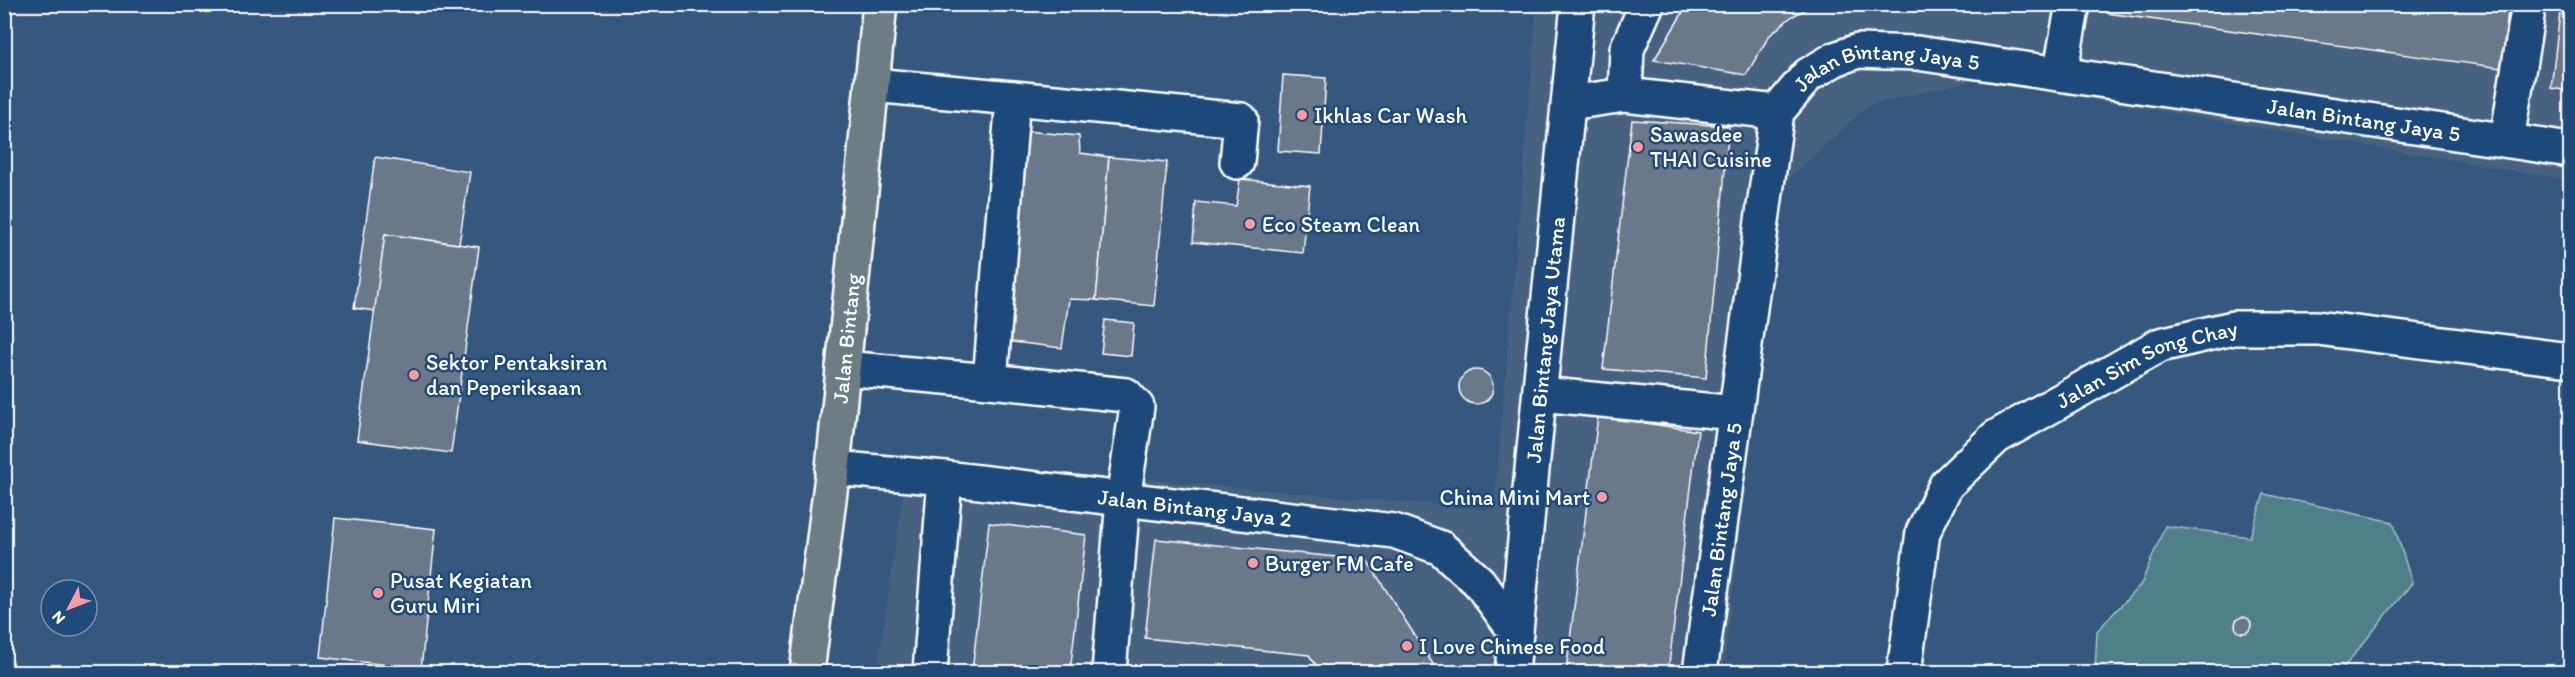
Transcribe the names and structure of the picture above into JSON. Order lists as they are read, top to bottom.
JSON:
{
  "streets": {
    "main road": ["Jalan Bintang"],
    "street": [
      "Jalan Bintang Jaya 5",
      "Jalan Bintang Jaya Utama",
      "Jalan Sim Song Chay",
      "Jalan Bintang Jaya 2"
    ]
  },
  "crossings": [
    ["Jalan Bintang", "Jalan Bintang Jaya 2"],
    ["Jalan Bintang Jaya Utama", "Jalan Bintang Jaya 2"]
  ],
  "places": [
    "Ikhlas Car Wash",
    "Sawasdee THAI Cuisine",
    "Eco Steam Clean",
    "Sektor Pentaksiran dan Peperiksaan",
    "China Mini Mart",
    "Burger FM Cafe",
    "Pusat Kegiatan Guru Miri",
    "I Love Chinese Food"
  ],
  "north": "bottom left"
}
